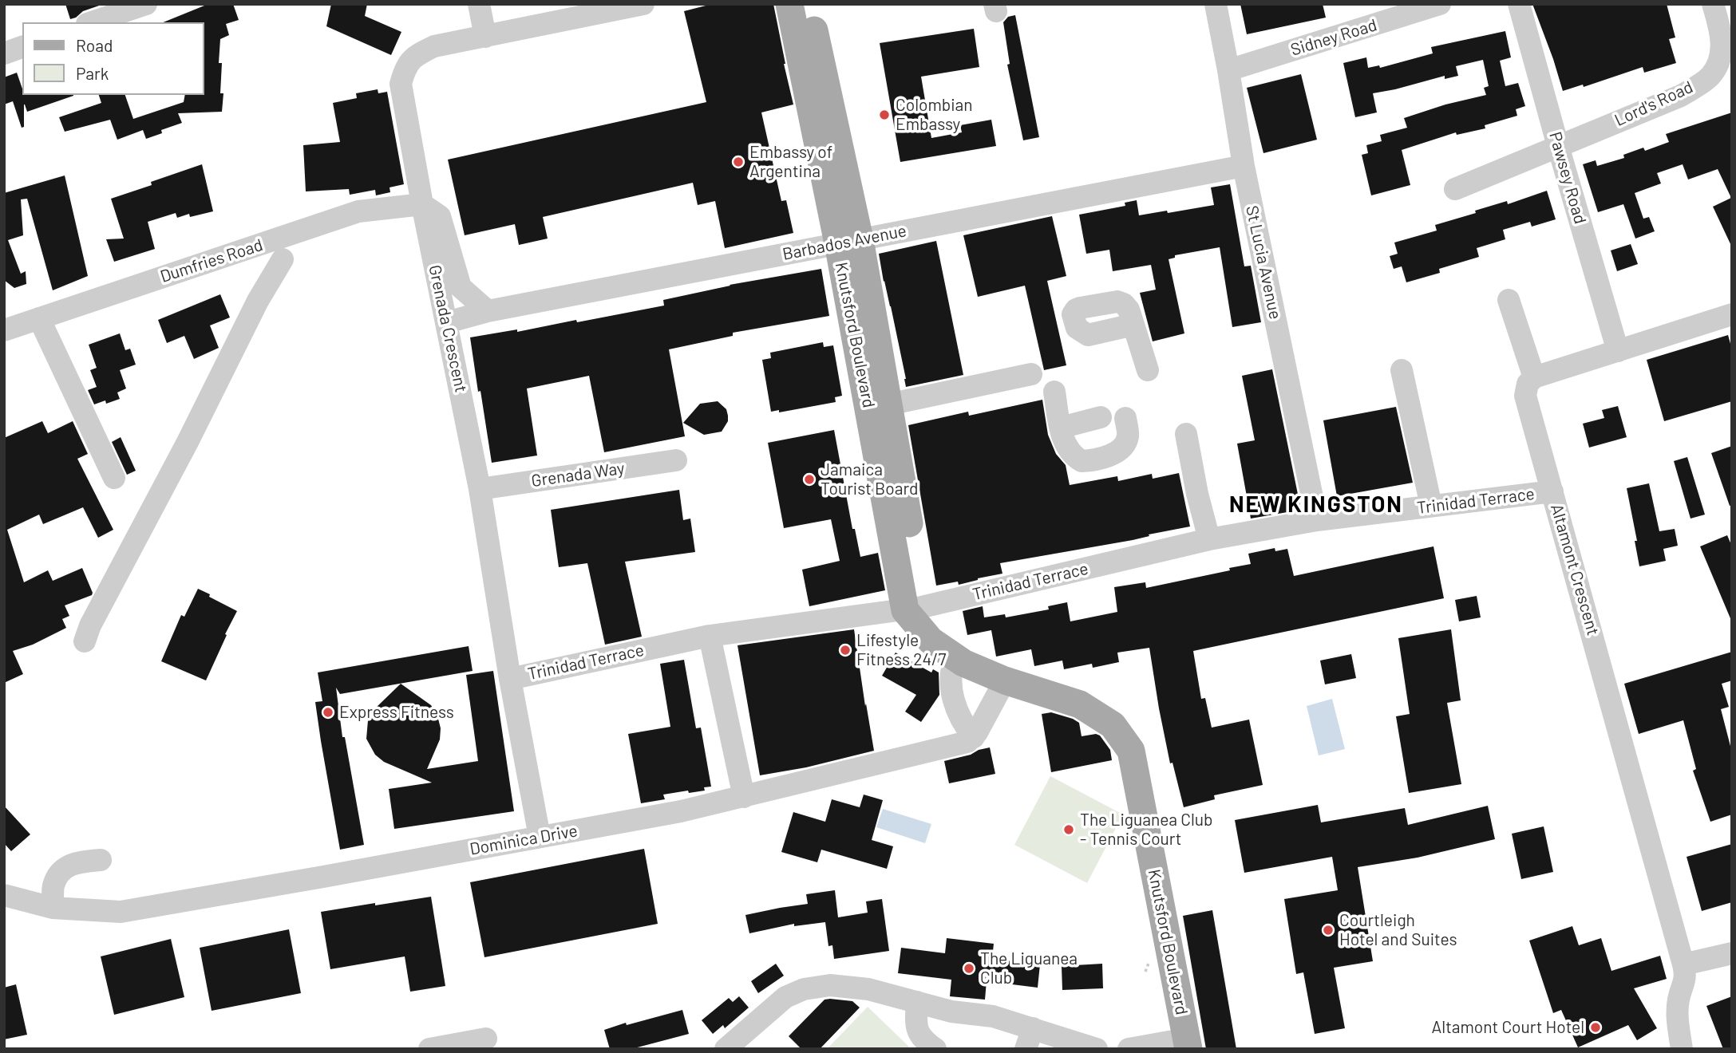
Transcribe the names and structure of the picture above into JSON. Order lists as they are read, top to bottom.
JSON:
{
  "streets": {
    "main road": ["Knutsford Boulevard"],
    "street": [
      "Sidney Road",
      "Lord's Road",
      "Pawsey Road",
      "Barbados Avenue",
      "Dumfries Road",
      "St Lucia Avenue",
      "Grenada Crescent",
      "Grenada Way",
      "Trinidad Terrace",
      "Altamont Crescent",
      "Dominica Drive"
    ]
  },
  "crossings": [
    ["Sidney Road", "St Lucia Avenue"],
    ["Lord's Road", "Pawsey Road"],
    ["Barbados Avenue", "St Lucia Avenue"],
    ["Barbados Avenue", "Grenada Crescent"],
    ["Barbados Avenue", "Knutsford Boulevard"],
    ["Dumfries Road", "Grenada Crescent"],
    ["St Lucia Avenue", "Trinidad Terrace"],
    ["Grenada Crescent", "Grenada Way"],
    ["Grenada Crescent", "Trinidad Terrace"],
    ["Grenada Crescent", "Dominica Drive"],
    ["Knutsford Boulevard", "Trinidad Terrace"],
    ["Trinidad Terrace", "Altamont Crescent"]
  ],
  "districts": ["NEW KINGSTON"],
  "places": [
    "Colombian Embassy",
    "Embassy of Argentina",
    "Jamaica Tourist Board",
    "Lifestyle Fitness 24/7",
    "Express Fitness",
    "The Liguanea Club - Tennis Court",
    "Courtleigh Hotel and Suites",
    "The Liguanea Club",
    "Altamont Court Hotel"
  ],
  "legend": ["Road", "Park"]
}
